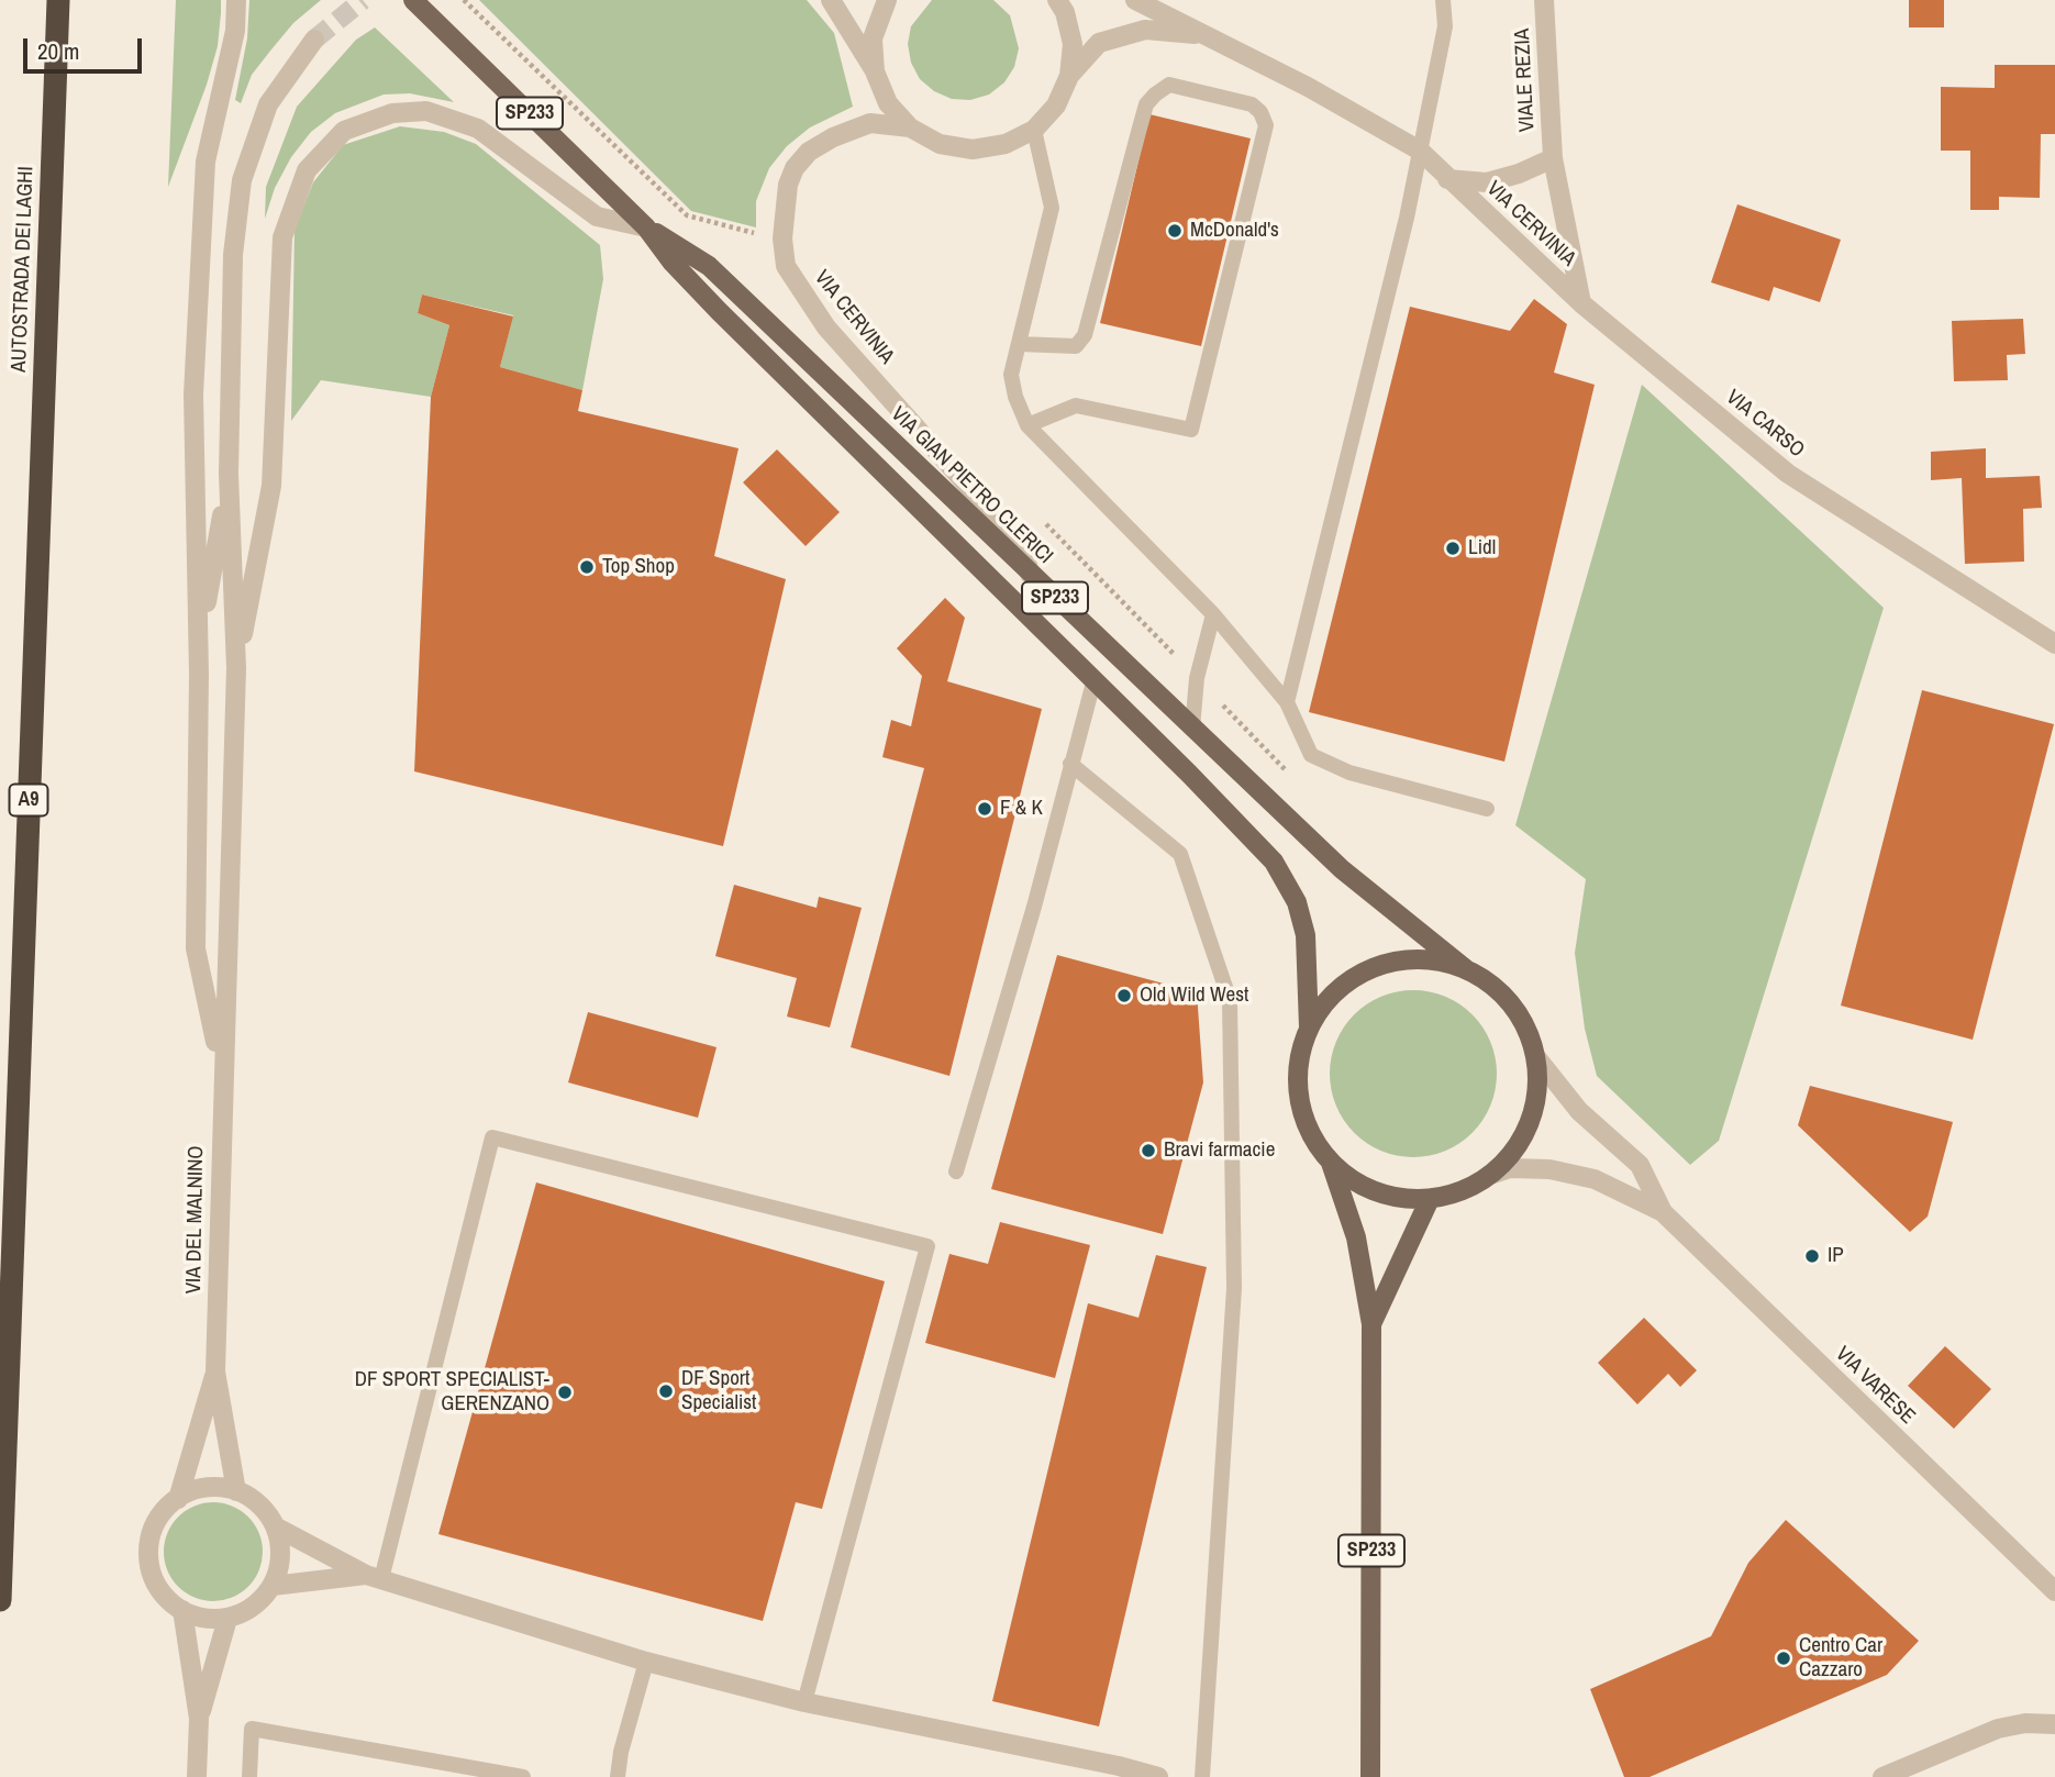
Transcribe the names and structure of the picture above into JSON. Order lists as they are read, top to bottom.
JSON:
{
  "streets": {
    "highway": ["AUTOSTRADA DEI LAGHI", "A9"],
    "main road": ["SP233", "VIA GIAN PIETRO CLERICI"],
    "street": [
      "VIALE REZIA",
      "VIA CERVINIA",
      "VIA CARSO",
      "VIA DEL MALNINO",
      "VIA VARESE"
    ]
  },
  "crossings": [
    ["VIALE REZIA", "VIA CERVINIA"],
    ["SP233", "VIA GIAN PIETRO CLERICI"],
    ["SP233", "VIA VARESE"],
    ["VIA CERVINIA", "VIA CARSO"],
    ["VIA CERVINIA", "VIA GIAN PIETRO CLERICI"],
    ["VIA GIAN PIETRO CLERICI", "VIA VARESE"]
  ],
  "places": [
    "McDonald's",
    "Lidl",
    "Top Shop",
    "F & K",
    "Old Wild West",
    "Bravi farmacie",
    "IP",
    "DF Sport Specialist",
    "DF SPORT SPECIALIST- GERENZANO",
    "Centro Car Cazzaro"
  ],
  "scale_bar": "20 m"
}
